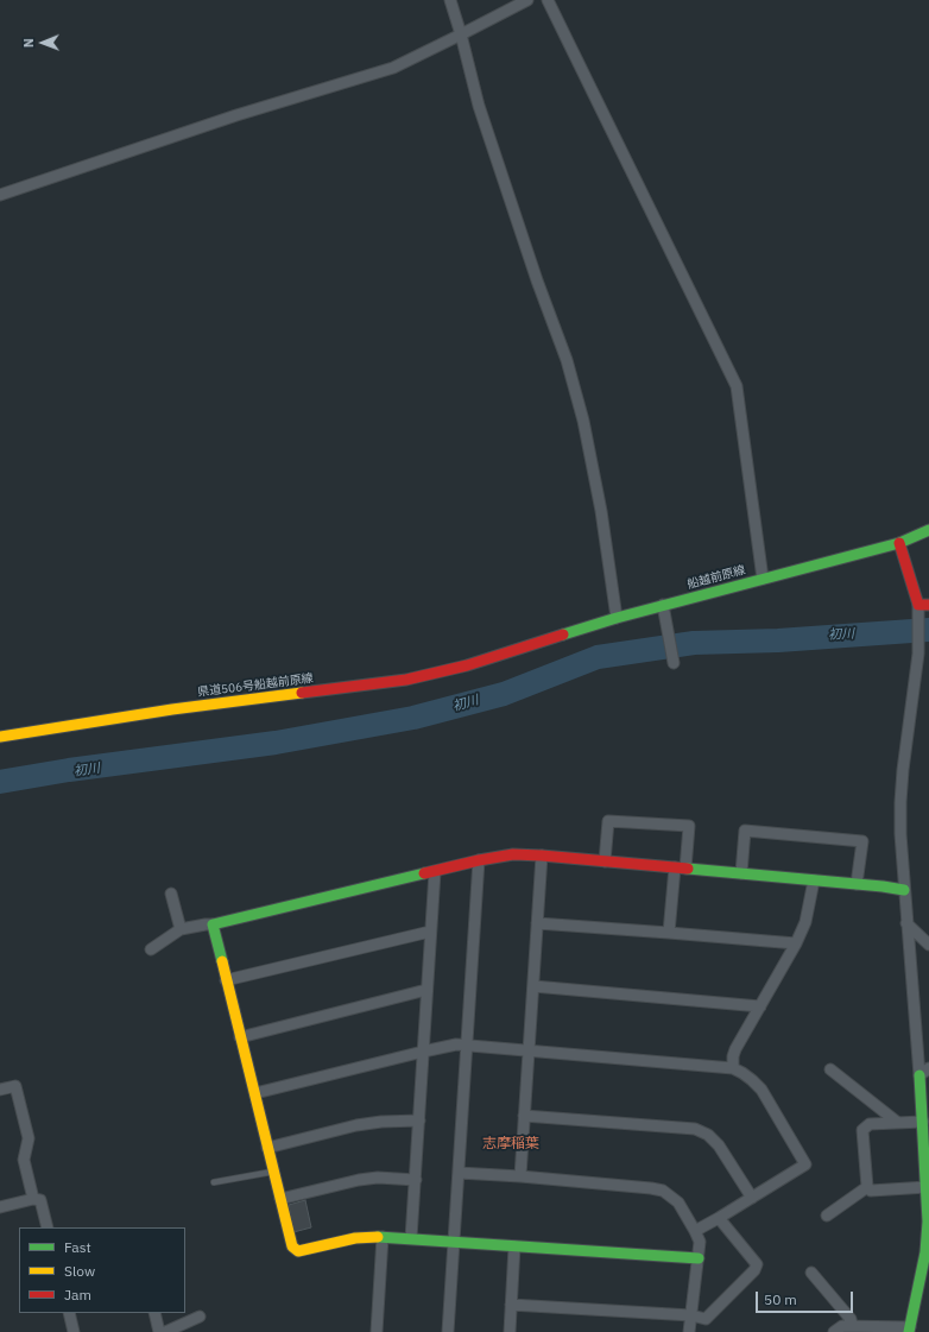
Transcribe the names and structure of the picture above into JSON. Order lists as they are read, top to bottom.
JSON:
{
  "streets": {
    "street": ["船越前原線", "県道506号船越前原線"]
  },
  "crossings": [
    ["船越前原線", "県道506号船越前原線"]
  ],
  "districts": ["志摩稲葉"],
  "water": ["初川"],
  "legend": ["Fast", "Slow", "Jam"],
  "scale_bar": "50 m",
  "north": "left"
}
